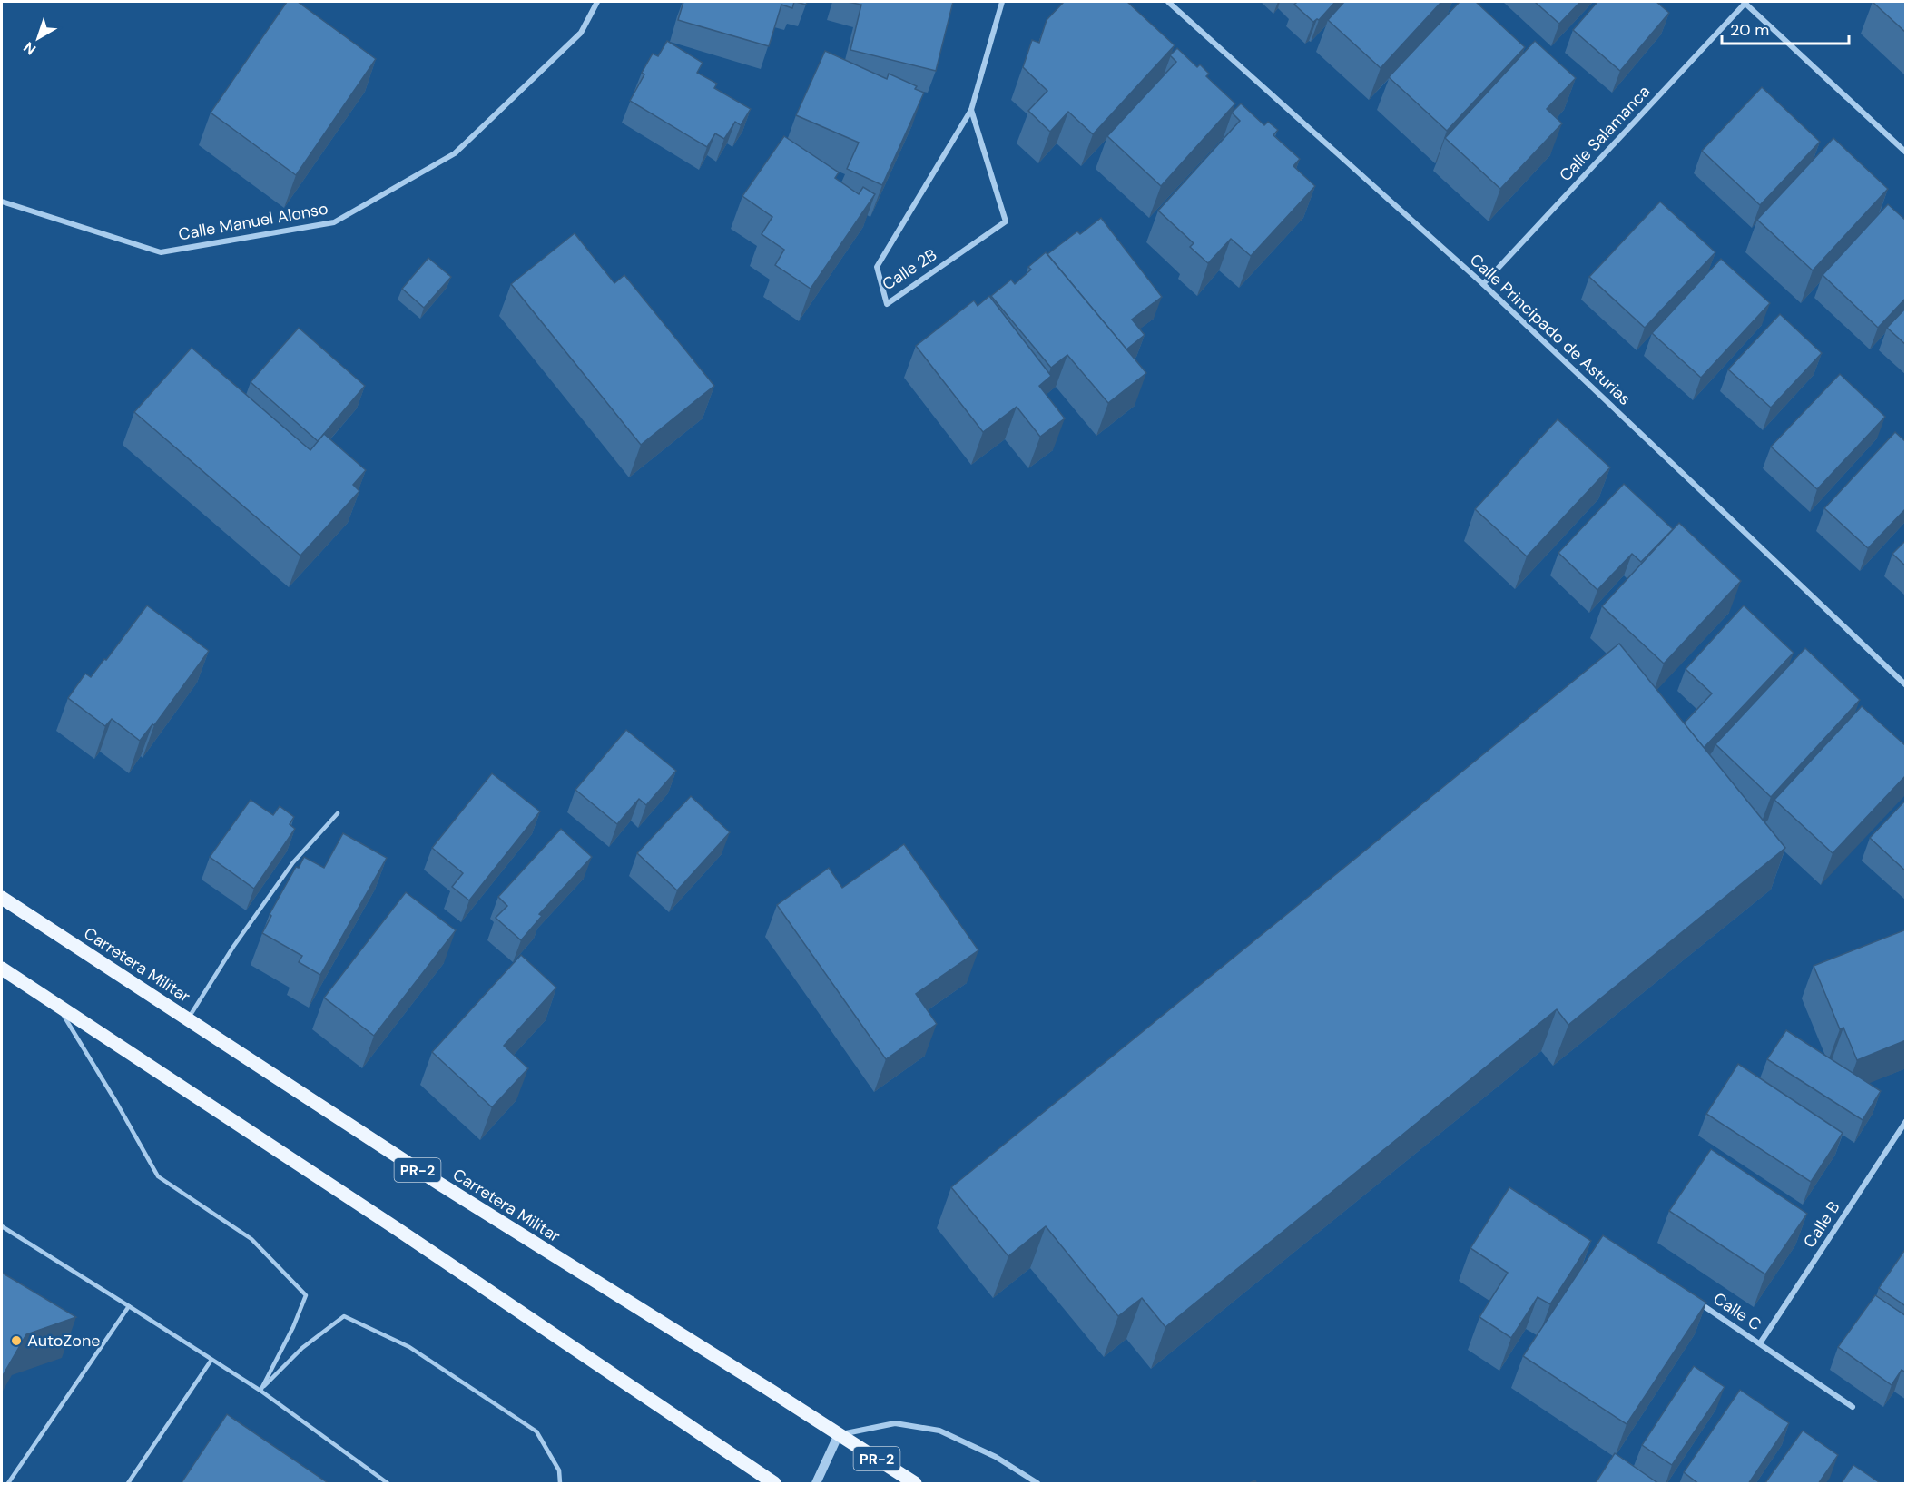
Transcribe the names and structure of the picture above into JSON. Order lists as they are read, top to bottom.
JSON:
{
  "streets": {
    "main road": ["Carretera Militar", "PR-2"],
    "street": [
      "Calle Salamanca",
      "Calle Manuel Alonso",
      "Calle 2B",
      "Calle Principado de Asturias",
      "Calle B",
      "Calle C"
    ]
  },
  "crossings": [
    ["Calle Salamanca", "Calle Principado de Asturias"],
    ["Calle B", "Calle C"]
  ],
  "places": ["AutoZone"],
  "scale_bar": "20 m",
  "north": "bottom left"
}
